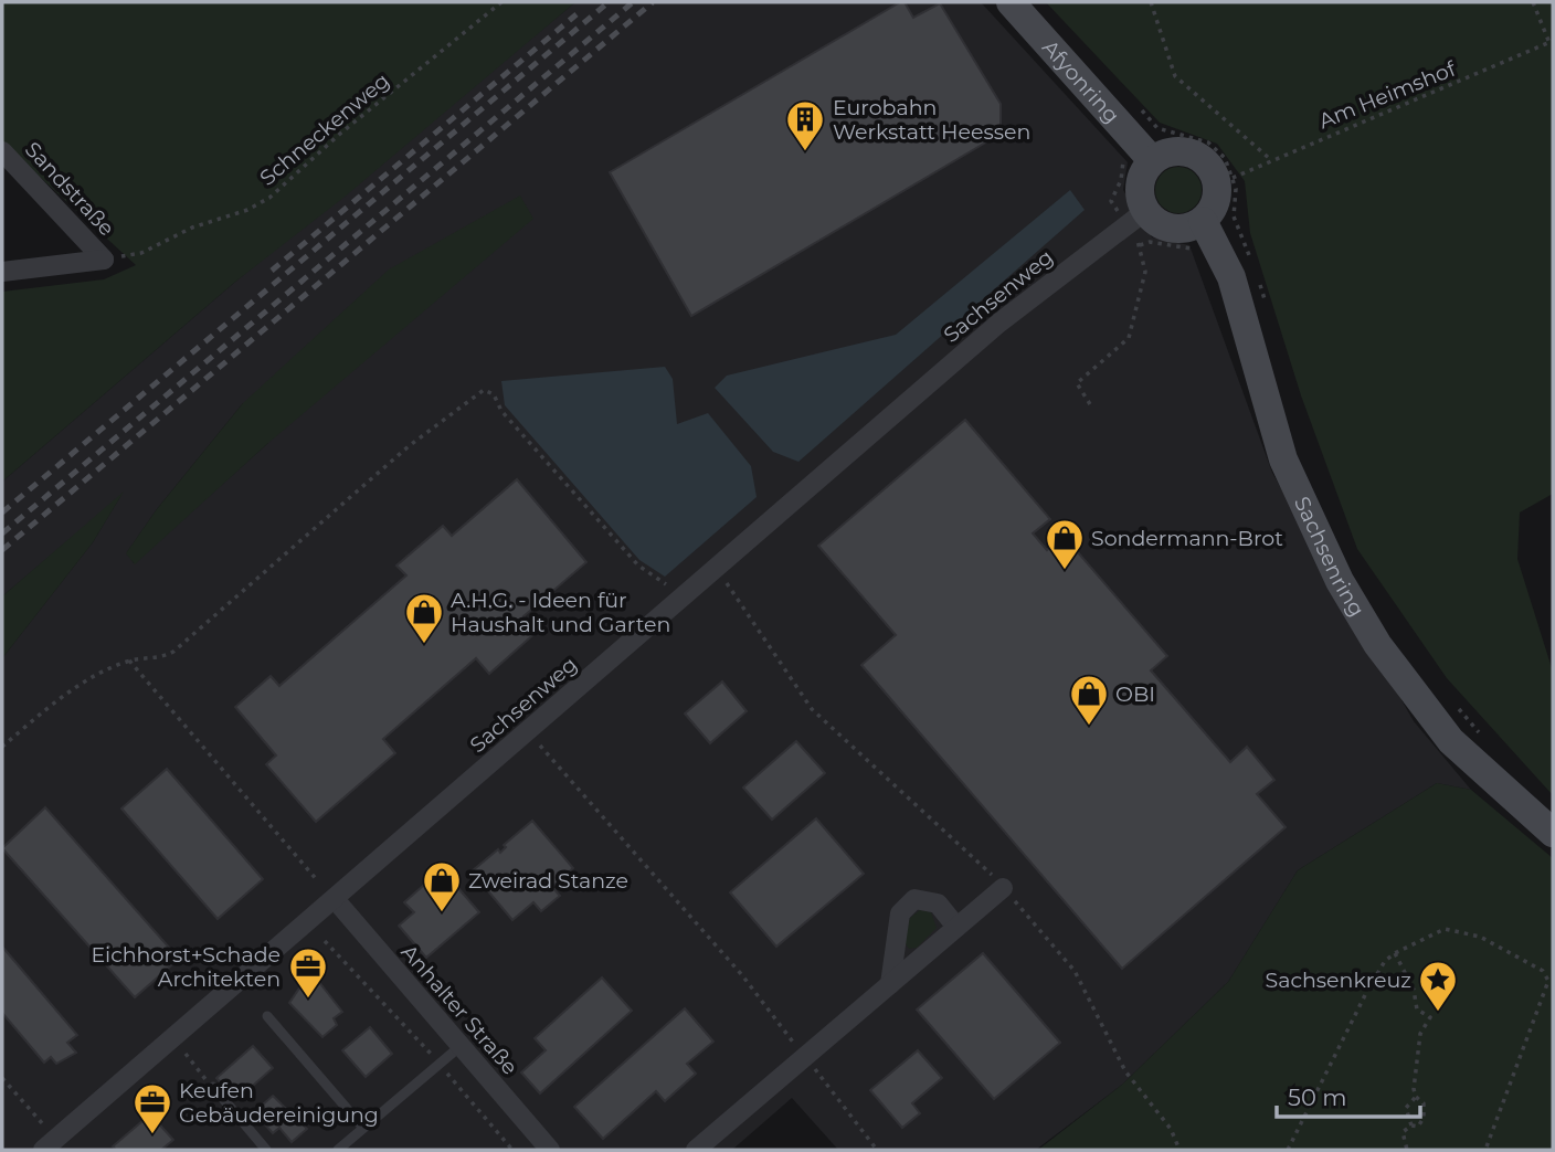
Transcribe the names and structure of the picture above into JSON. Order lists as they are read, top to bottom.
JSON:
{
  "streets": {
    "street": [
      "Afyonring",
      "Sandstraße",
      "Sachsenweg",
      "Sachsenring",
      "Anhalter Straße"
    ],
    "path": ["Am Heimshof", "Schneckenweg"]
  },
  "crossings": [
    ["Afyonring", "Sachsenweg"],
    ["Afyonring", "Sachsenring"],
    ["Schneckenweg", "Sandstraße"],
    ["Sachsenweg", "Sachsenring"],
    ["Sachsenweg", "Anhalter Straße"]
  ],
  "places": {
    "building": ["Eurobahn Werkstatt Heessen"],
    "shop": [
      "Sondermann-Brot",
      "A.H.G. - Ideen für Haushalt und Garten",
      "OBI",
      "Zweirad Stanze"
    ],
    "office": ["Eichhorst+Schade Architekten", "Keufen Gebäudereinigung"],
    "place": ["Sachsenkreuz"]
  },
  "scale_bar": "50 m"
}
